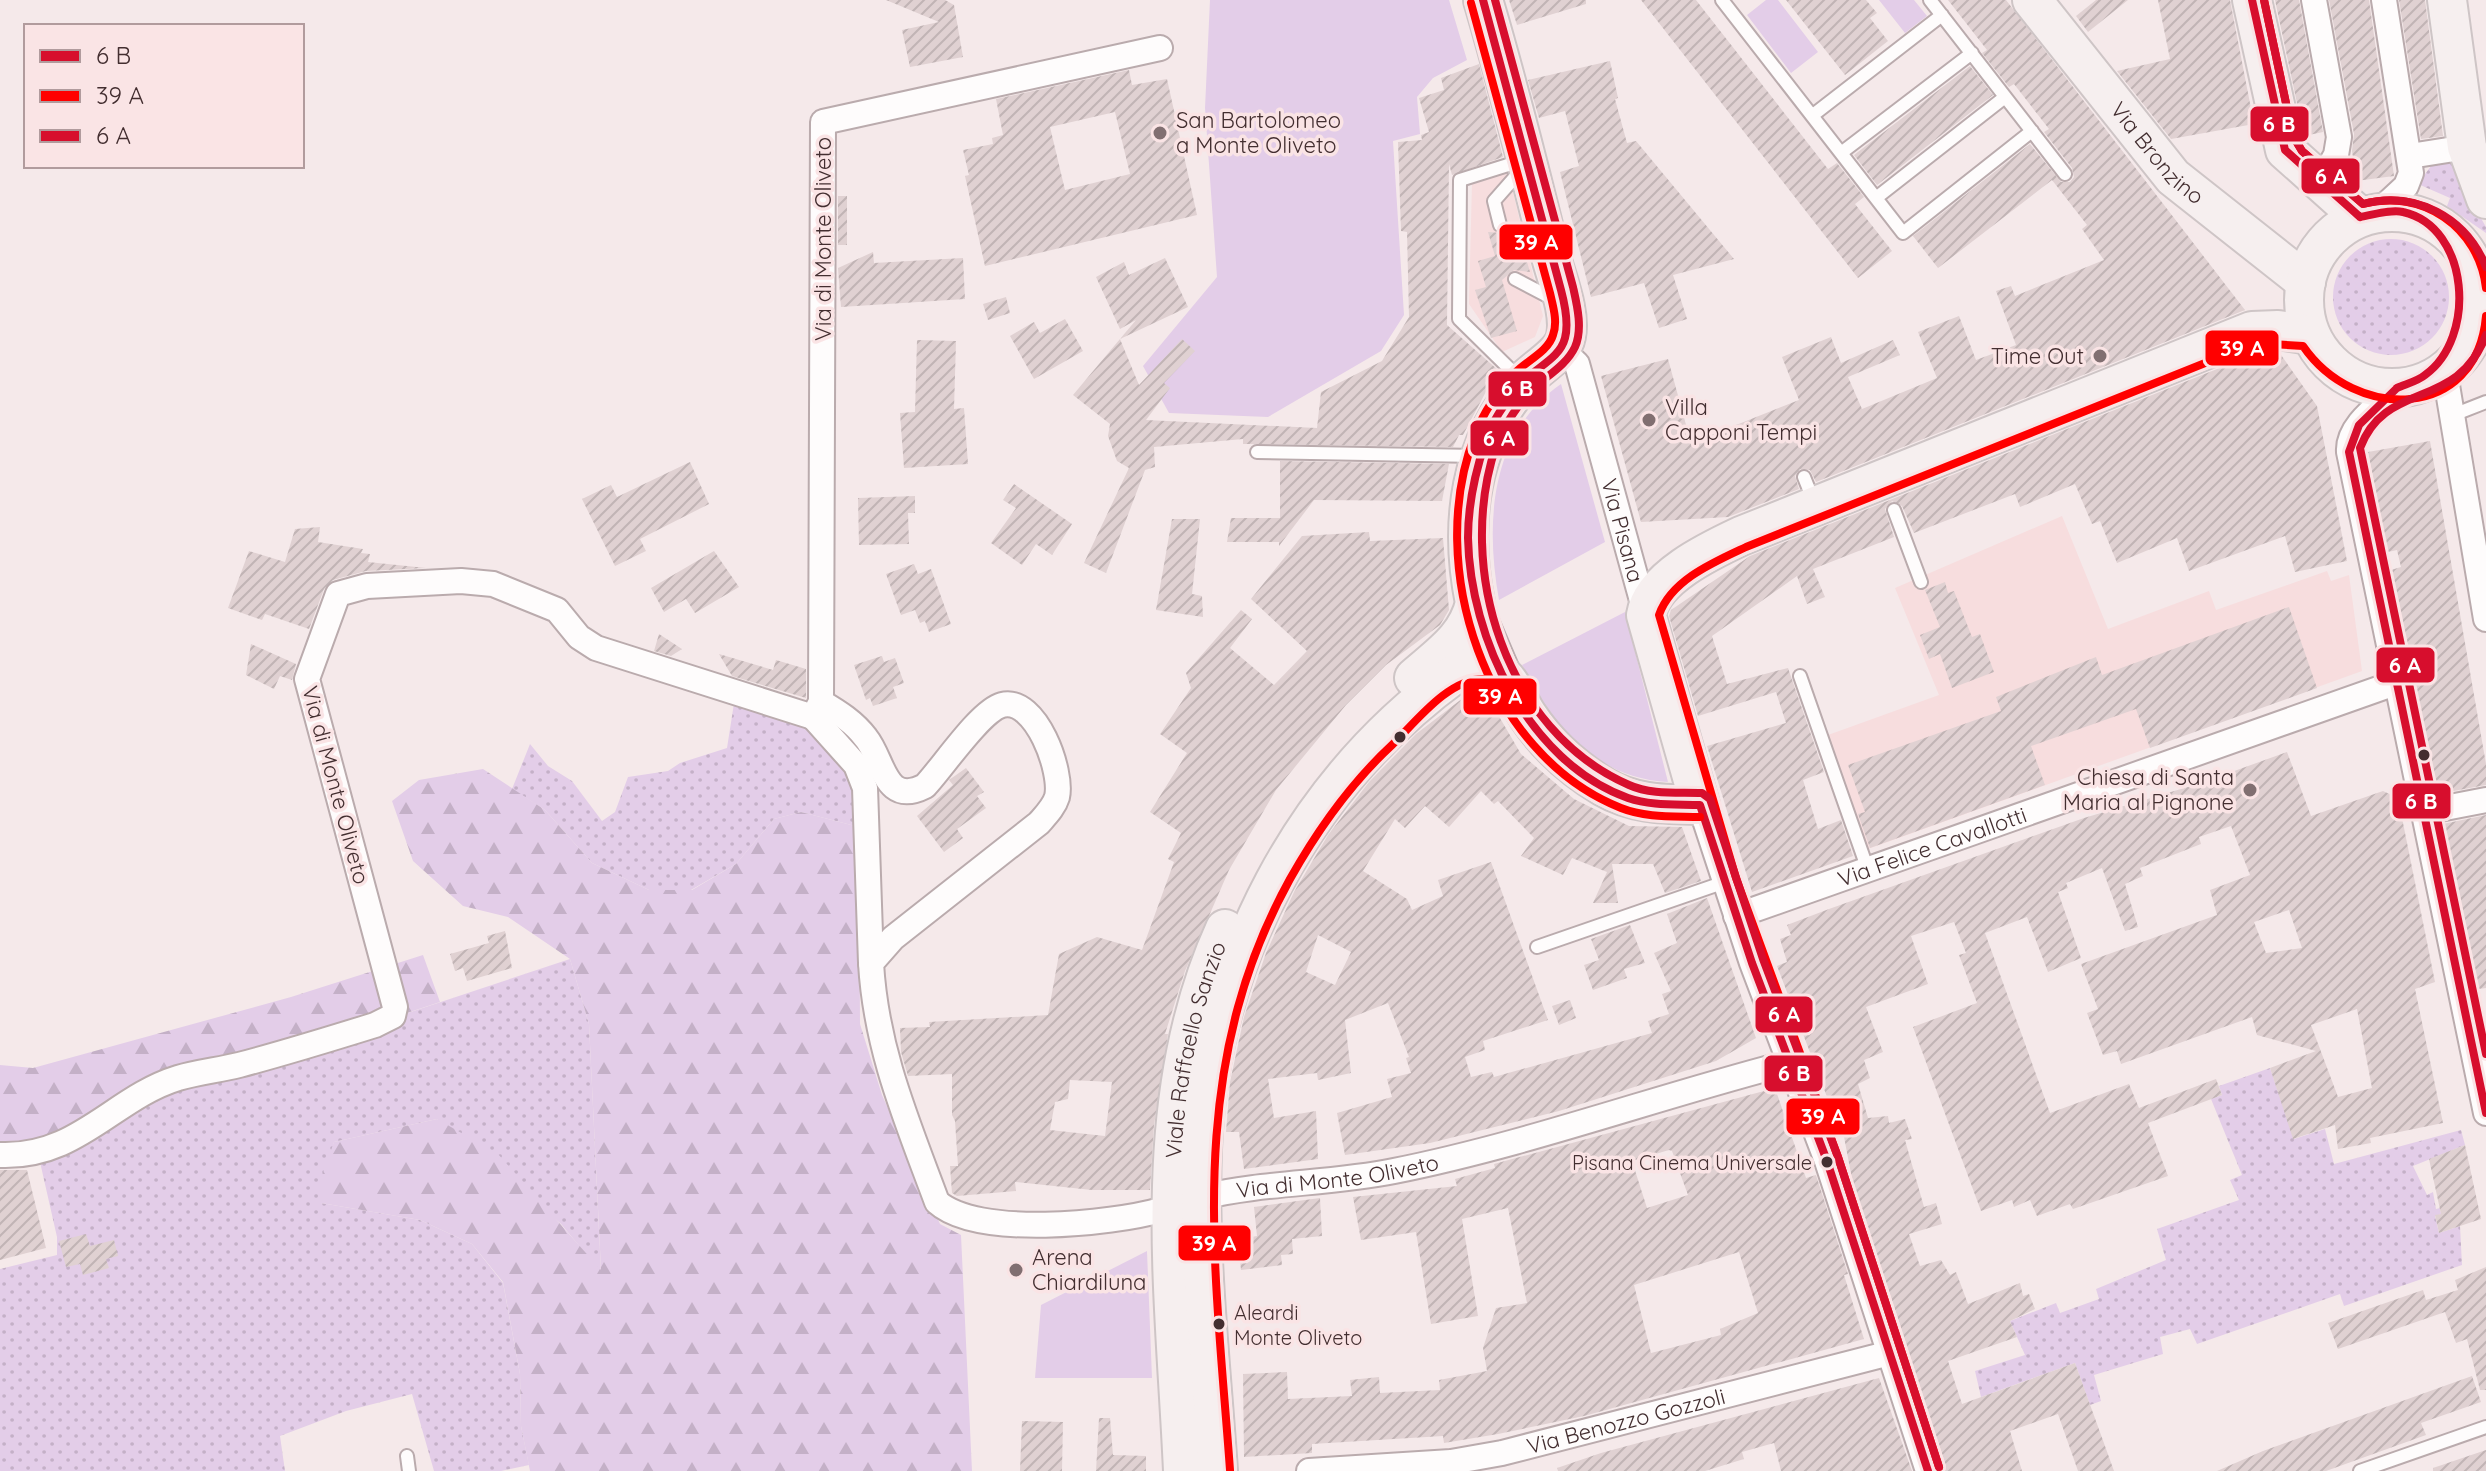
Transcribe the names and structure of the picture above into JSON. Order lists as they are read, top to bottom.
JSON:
{
  "streets": {
    "main road": ["Via Bronzino", "Via Pisana", "Viale Raffaello Sanzio"],
    "street": ["Via di Monte Oliveto", "Via Felice Cavallotti", "Via Benozzo Gozzoli"]
  },
  "crossings": [
    ["Via di Monte Oliveto", "Via Pisana"],
    ["Via di Monte Oliveto", "Viale Raffaello Sanzio"],
    ["Via Pisana", "Via Felice Cavallotti"],
    ["Via Pisana", "Via Benozzo Gozzoli"]
  ],
  "places": [
    "San Bartolomeo a Monte Oliveto",
    "Time Out",
    "Villa Capponi Tempi",
    "Chiesa di Santa Maria al Pignone",
    "Pisana Cinema Universale",
    "Arena Chiardiluna",
    "Aleardi Monte Oliveto"
  ],
  "legend": ["6 B", "39 A", "6 A"]
}
